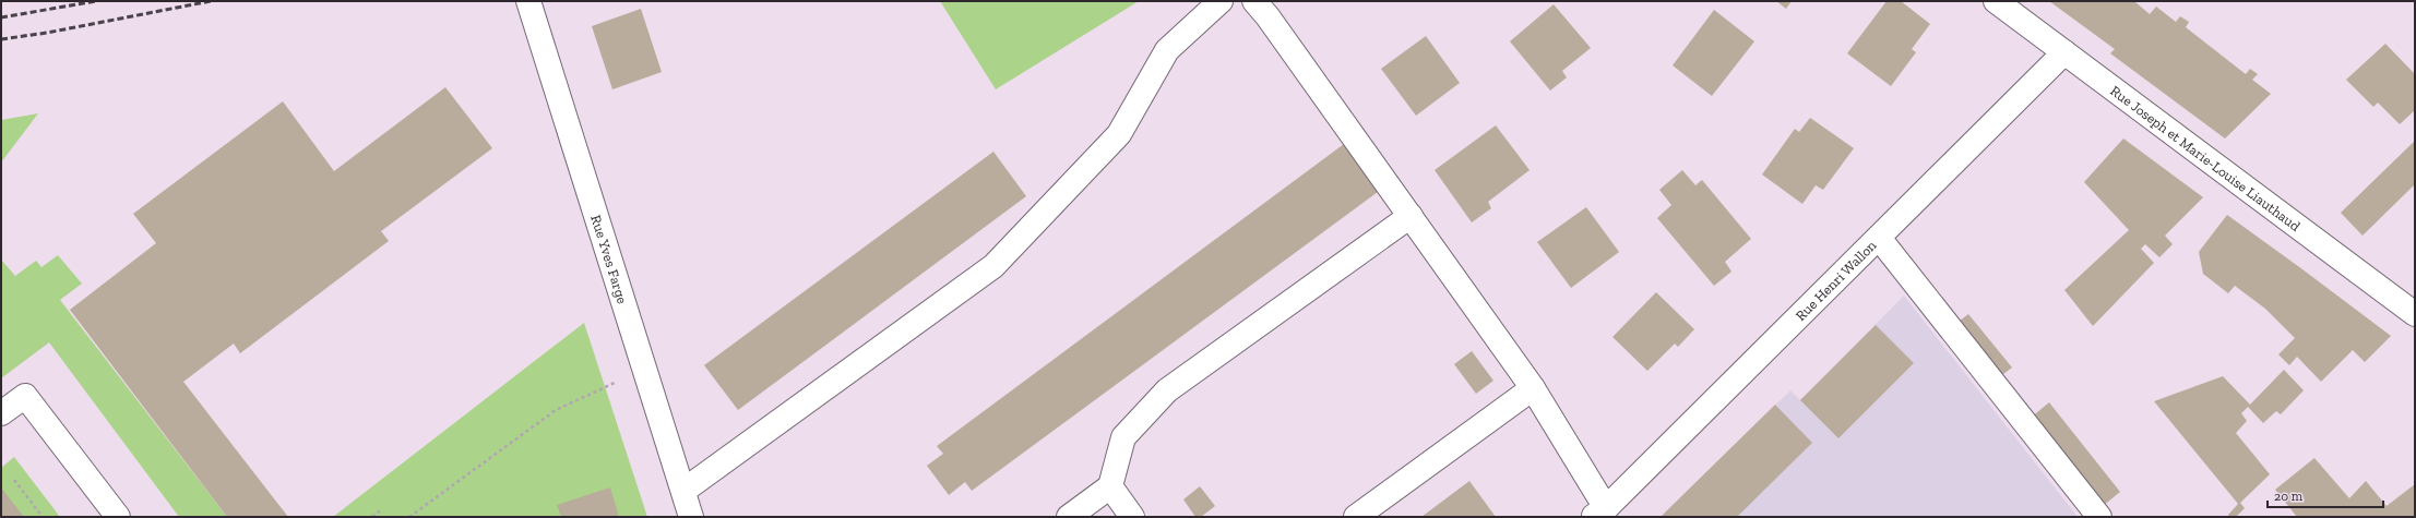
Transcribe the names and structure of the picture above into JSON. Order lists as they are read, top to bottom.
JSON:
{
  "streets": {
    "street": ["Rue Joseph et Marie-Louise Liauthaud", "Rue Yves Farge", "Rue Henri Wallon"]
  },
  "crossings": [
    ["Rue Joseph et Marie-Louise Liauthaud", "Rue Henri Wallon"]
  ],
  "scale_bar": "20 m"
}
